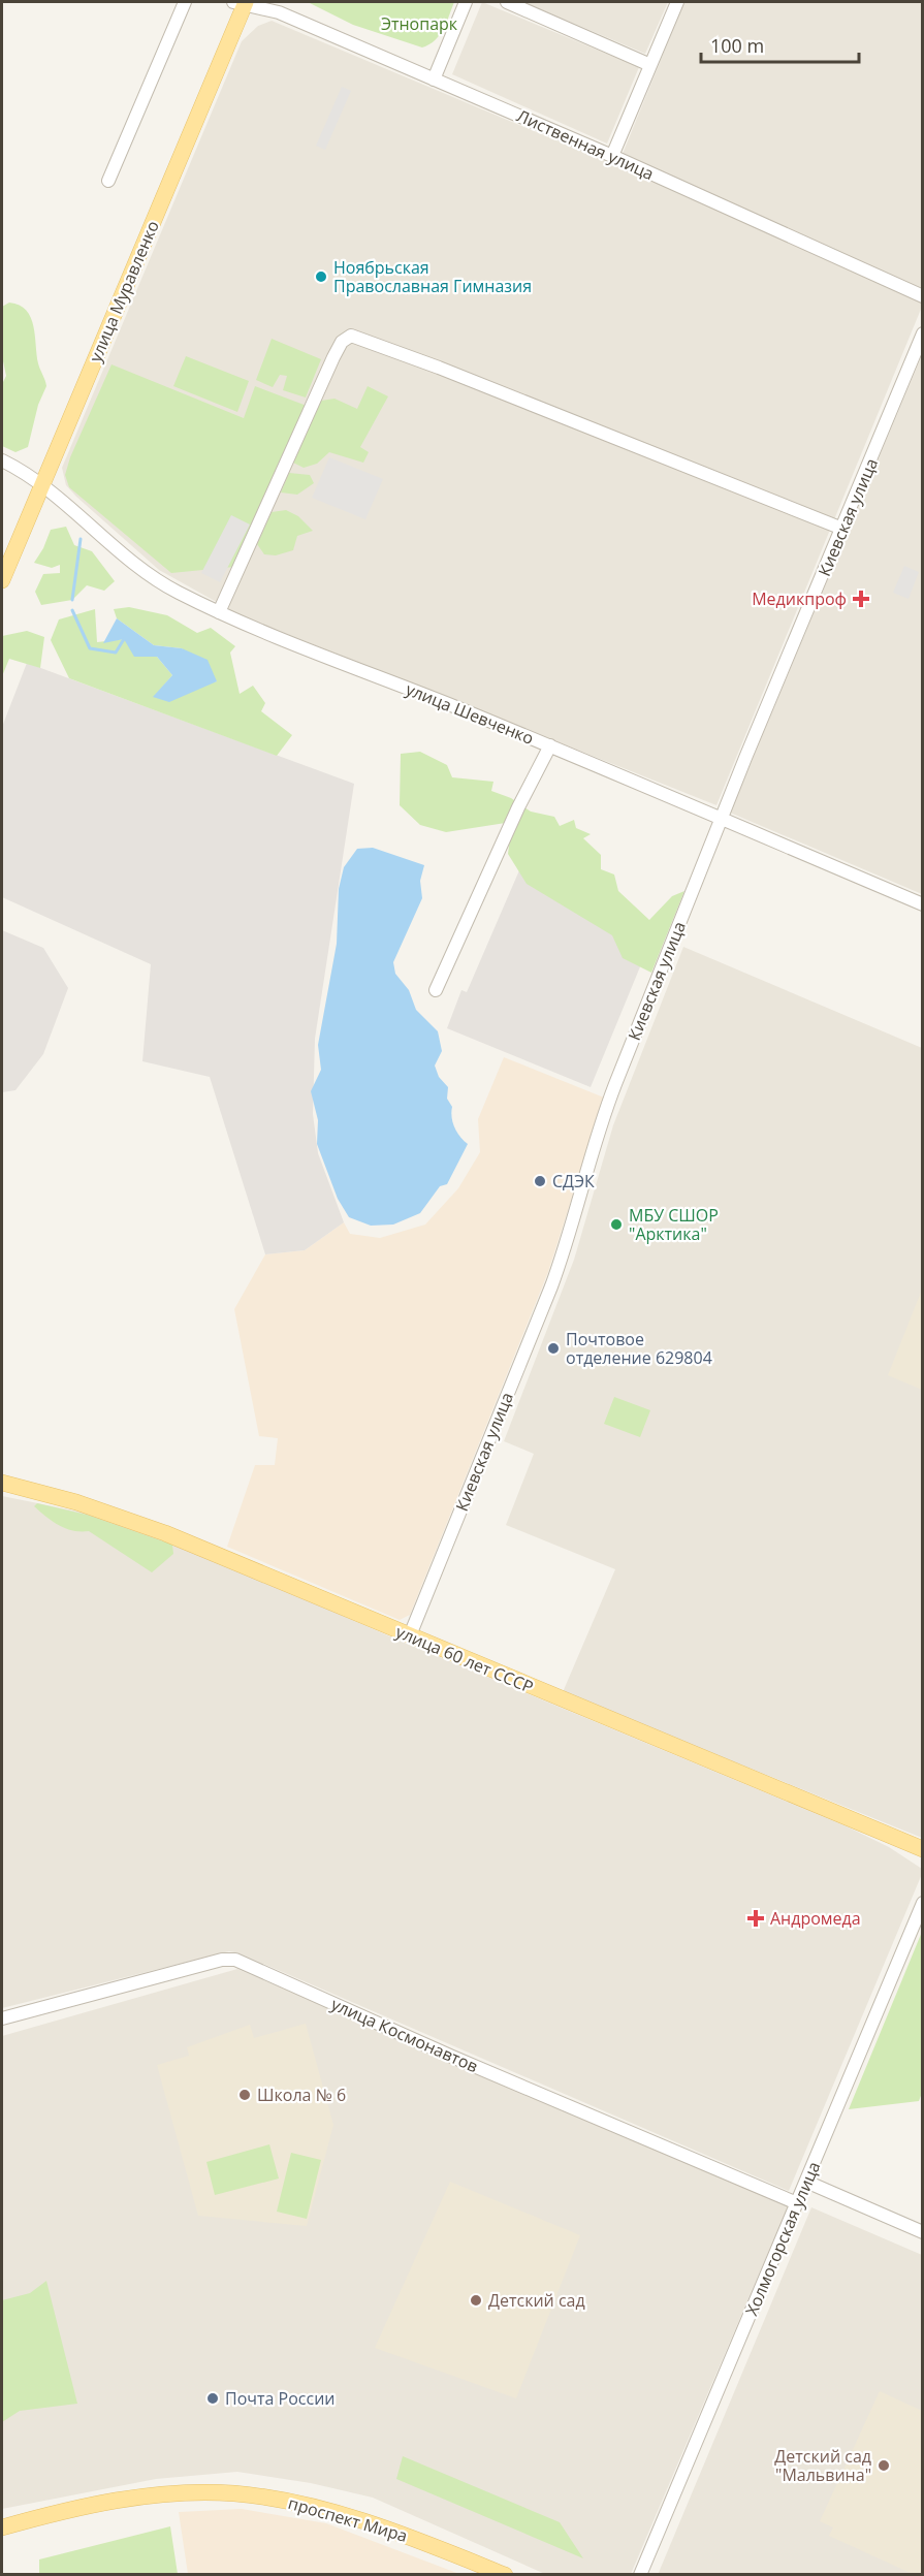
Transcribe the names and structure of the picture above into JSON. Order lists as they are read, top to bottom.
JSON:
{
  "streets": {
    "main road": ["улица Муравленко", "улица 60 лет СССР", "проспект Мира"],
    "street": [
      "Лиственная улица",
      "Киевская улица",
      "улица Шевченко",
      "улица Космонавтов",
      "Холмогорская улица"
    ]
  },
  "crossings": [
    ["Лиственная улица", "улица Муравленко"],
    ["улица Муравленко", "улица Шевченко"],
    ["Киевская улица", "улица Шевченко"],
    ["Киевская улица", "улица 60 лет СССР"],
    ["улица Космонавтов", "Холмогорская улица"]
  ],
  "parks": ["Этнопарк"],
  "places": {
    "other": [
      "Ноябрьская Православная Гимназия",
      "СДЭК",
      "МБУ СШОР \"Арктика\"",
      "Почтовое отделение 629804",
      "Школа № 6",
      "Детский сад",
      "Почта России",
      "Детский сад \"Мальвина\""
    ],
    "health": ["Медикпроф", "Андромеда"]
  },
  "scale_bar": "100 m"
}
